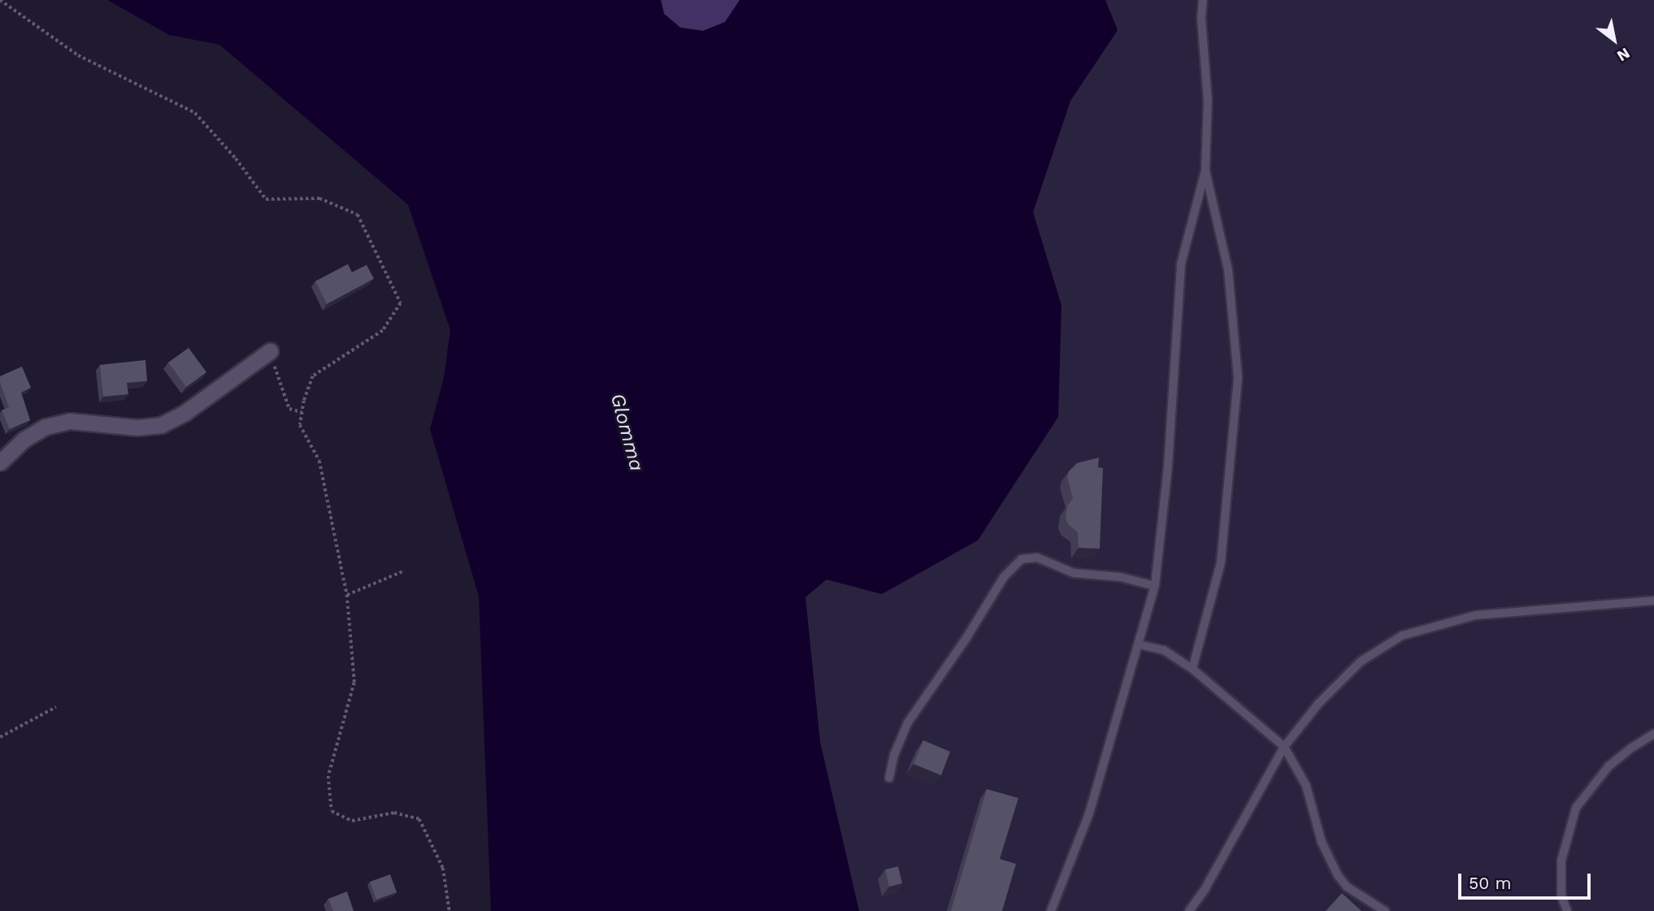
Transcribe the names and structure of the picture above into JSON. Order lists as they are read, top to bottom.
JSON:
{
  "water": ["Glomma"],
  "scale_bar": "50 m",
  "north": "bottom right"
}
